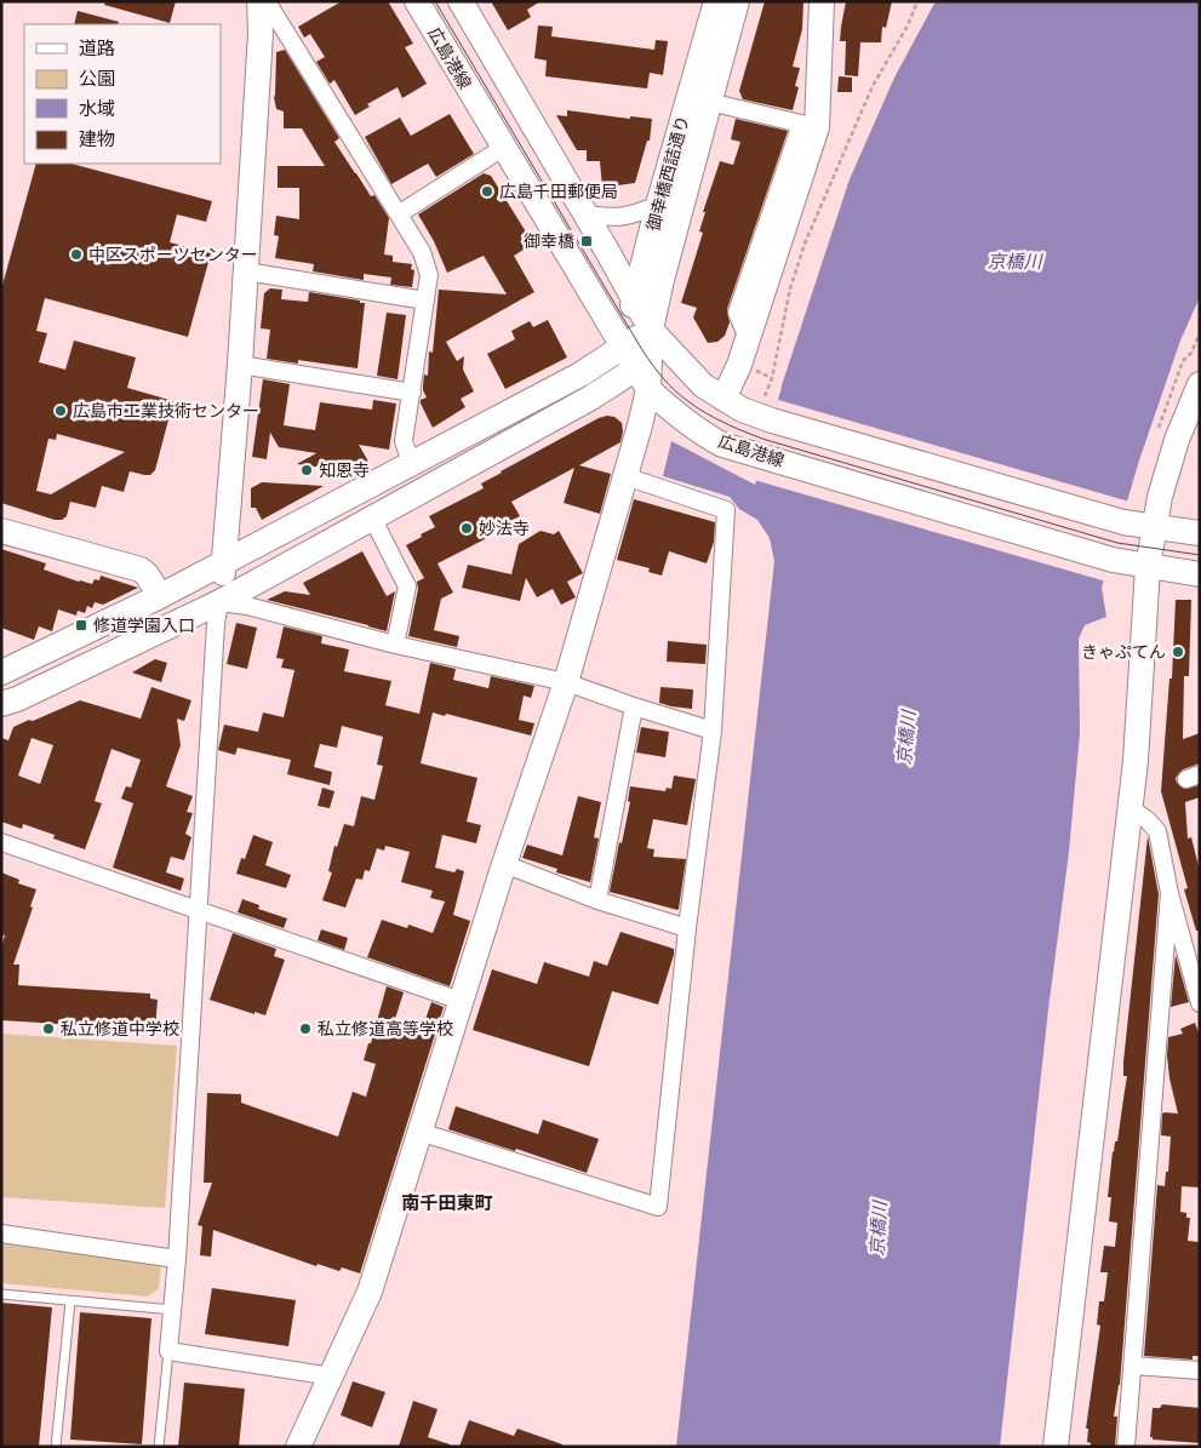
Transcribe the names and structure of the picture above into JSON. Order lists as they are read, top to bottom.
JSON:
{
  "streets": {
    "street": ["広島港線", "御幸橋西詰通り"]
  },
  "crossings": [
    ["広島港線", "御幸橋西詰通り"]
  ],
  "districts": ["南千田東町"],
  "water": ["京橋川"],
  "places": {
    "other": [
      "広島千田郵便局",
      "中区スポーツセンター",
      "広島市工業技術センター",
      "知恩寺",
      "妙法寺",
      "きゃぷてん",
      "私立修道中学校",
      "私立修道高等学校"
    ],
    "transit": ["御幸橋", "修道学園入口"]
  },
  "legend": [
    "道路",
    "公園",
    "水域",
    "建物"
  ]
}
